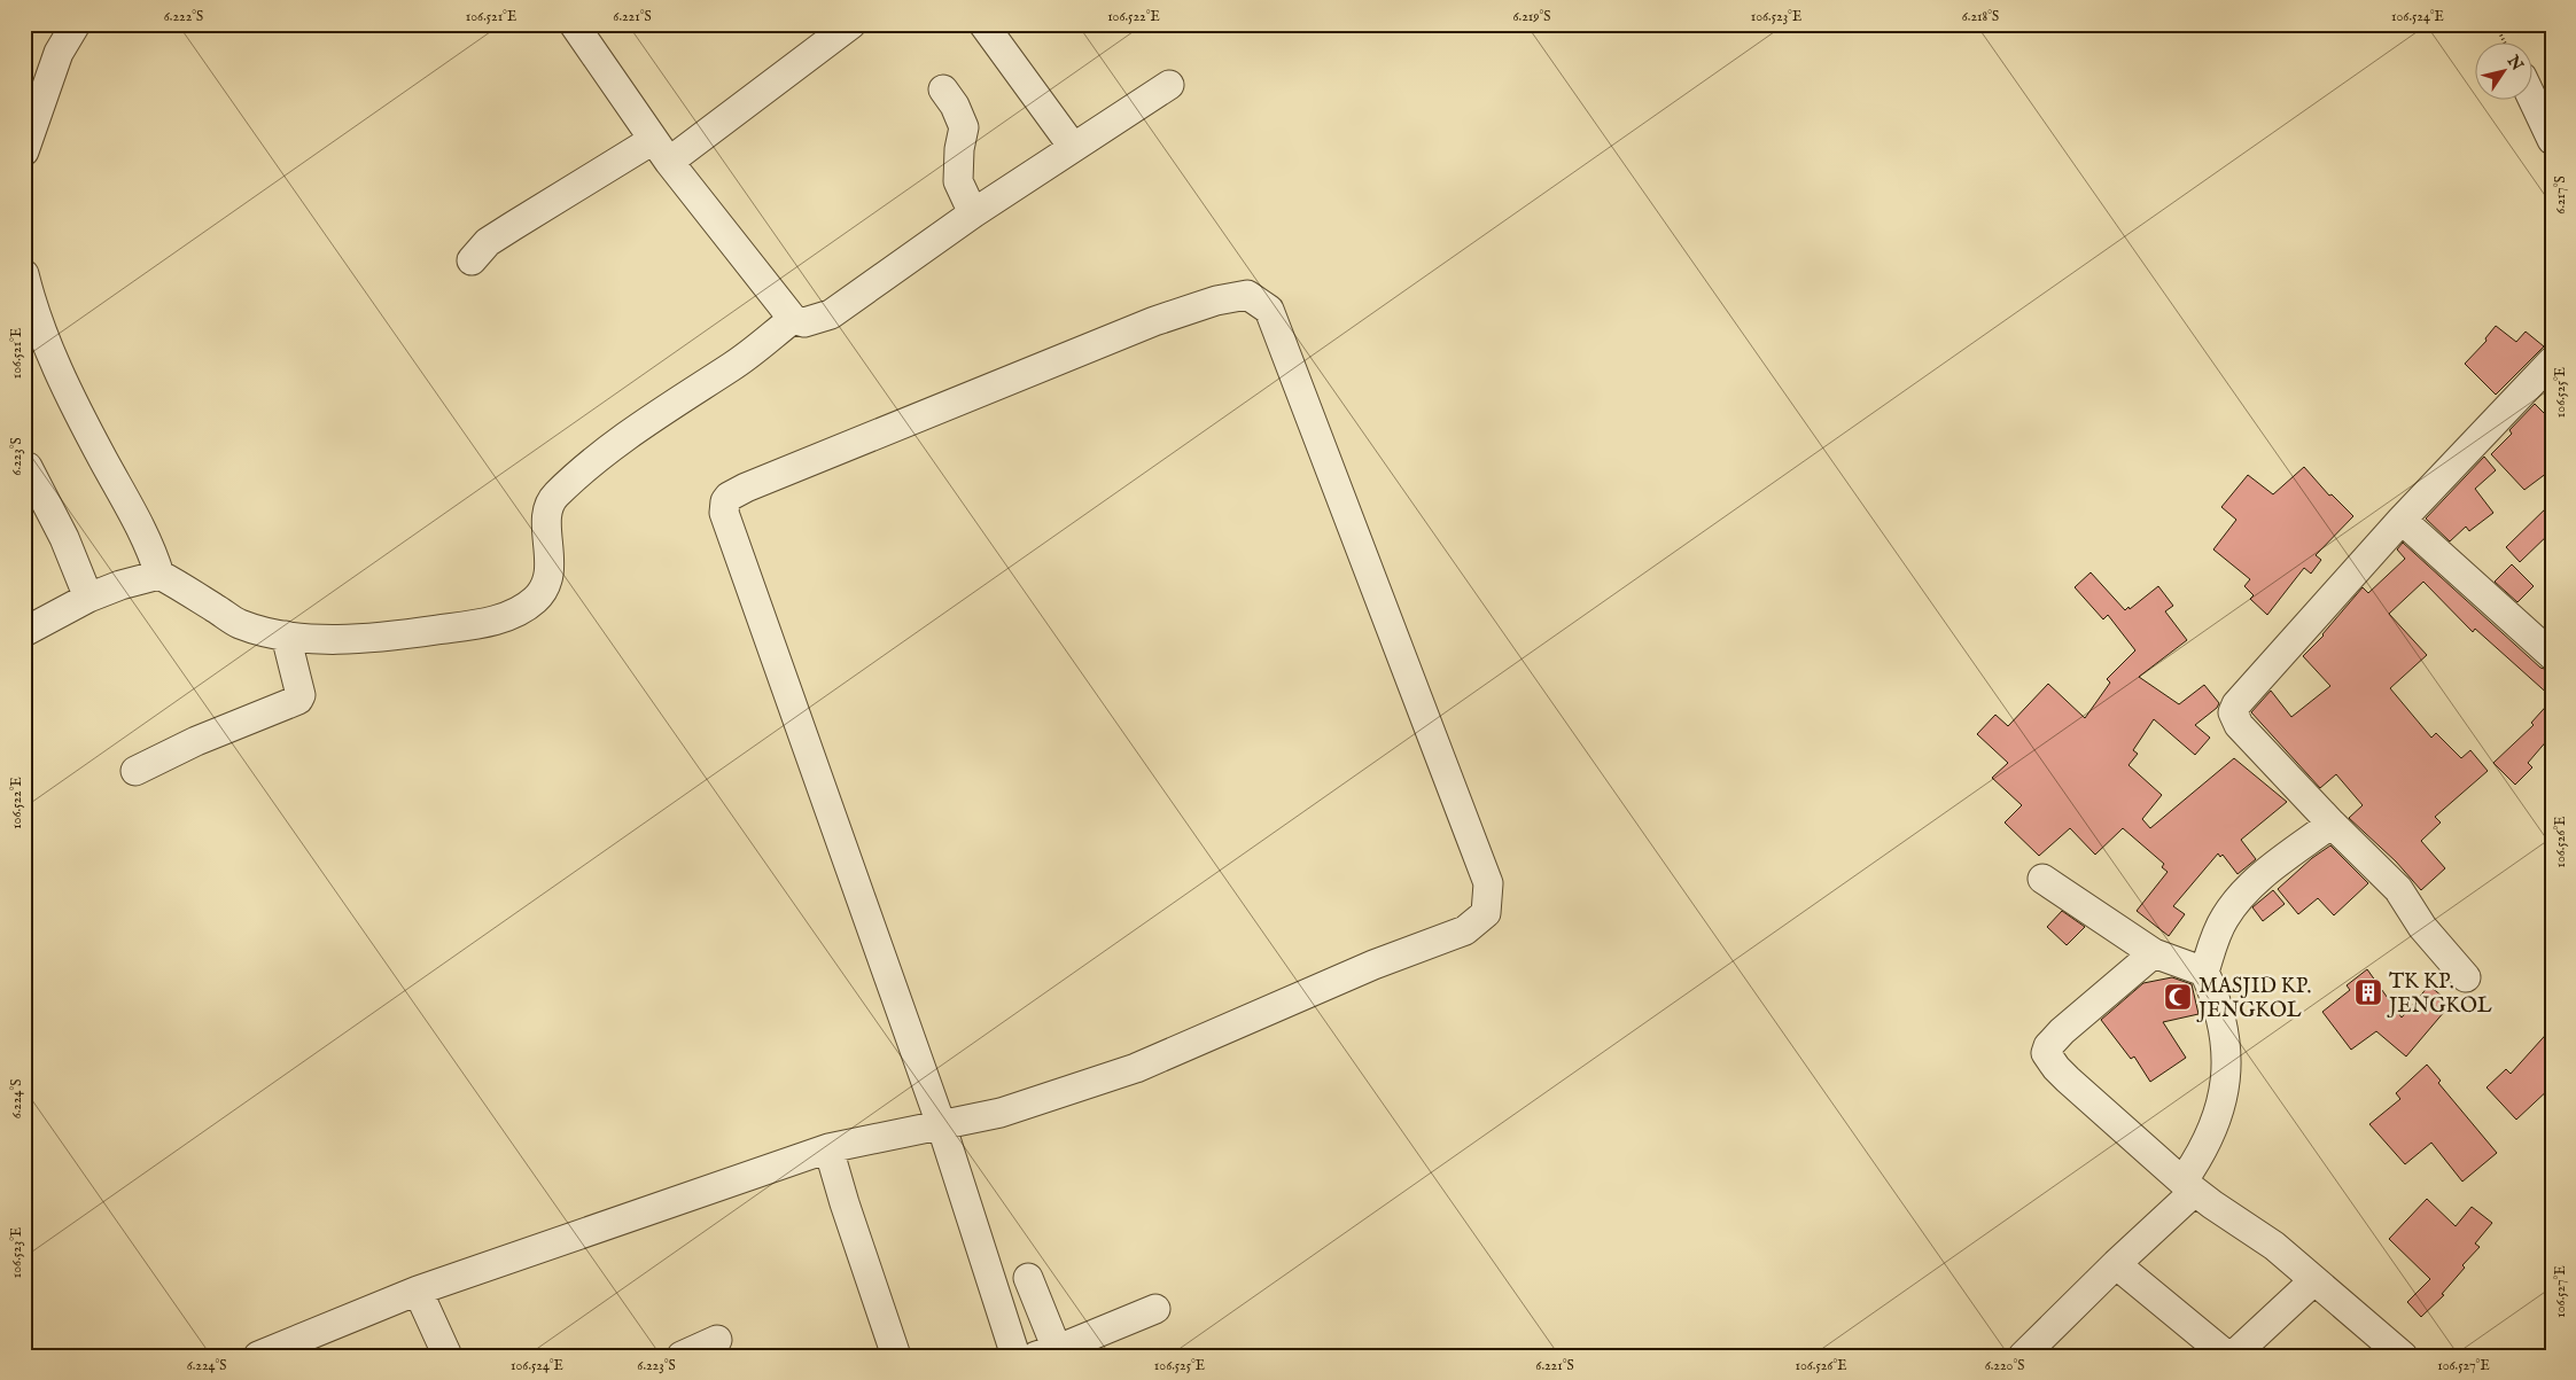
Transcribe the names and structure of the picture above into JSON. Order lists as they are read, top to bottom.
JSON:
{
  "places": {
    "building": ["TK KP. JENGKOL"],
    "mosque": ["MASJID KP. JENGKOL"]
  },
  "north": "top right",
  "coordinates": [
    "6.222°S",
    "106.521°E",
    "6.221°S",
    "106.522°E",
    "6.219°S",
    "106.523°E",
    "6.218°S",
    "106.524°E",
    "6.217°S",
    "106.525°E",
    "6.223°S",
    "106.526°E",
    "6.224°S",
    "106.527°E",
    "6.220°S"
  ]
}
